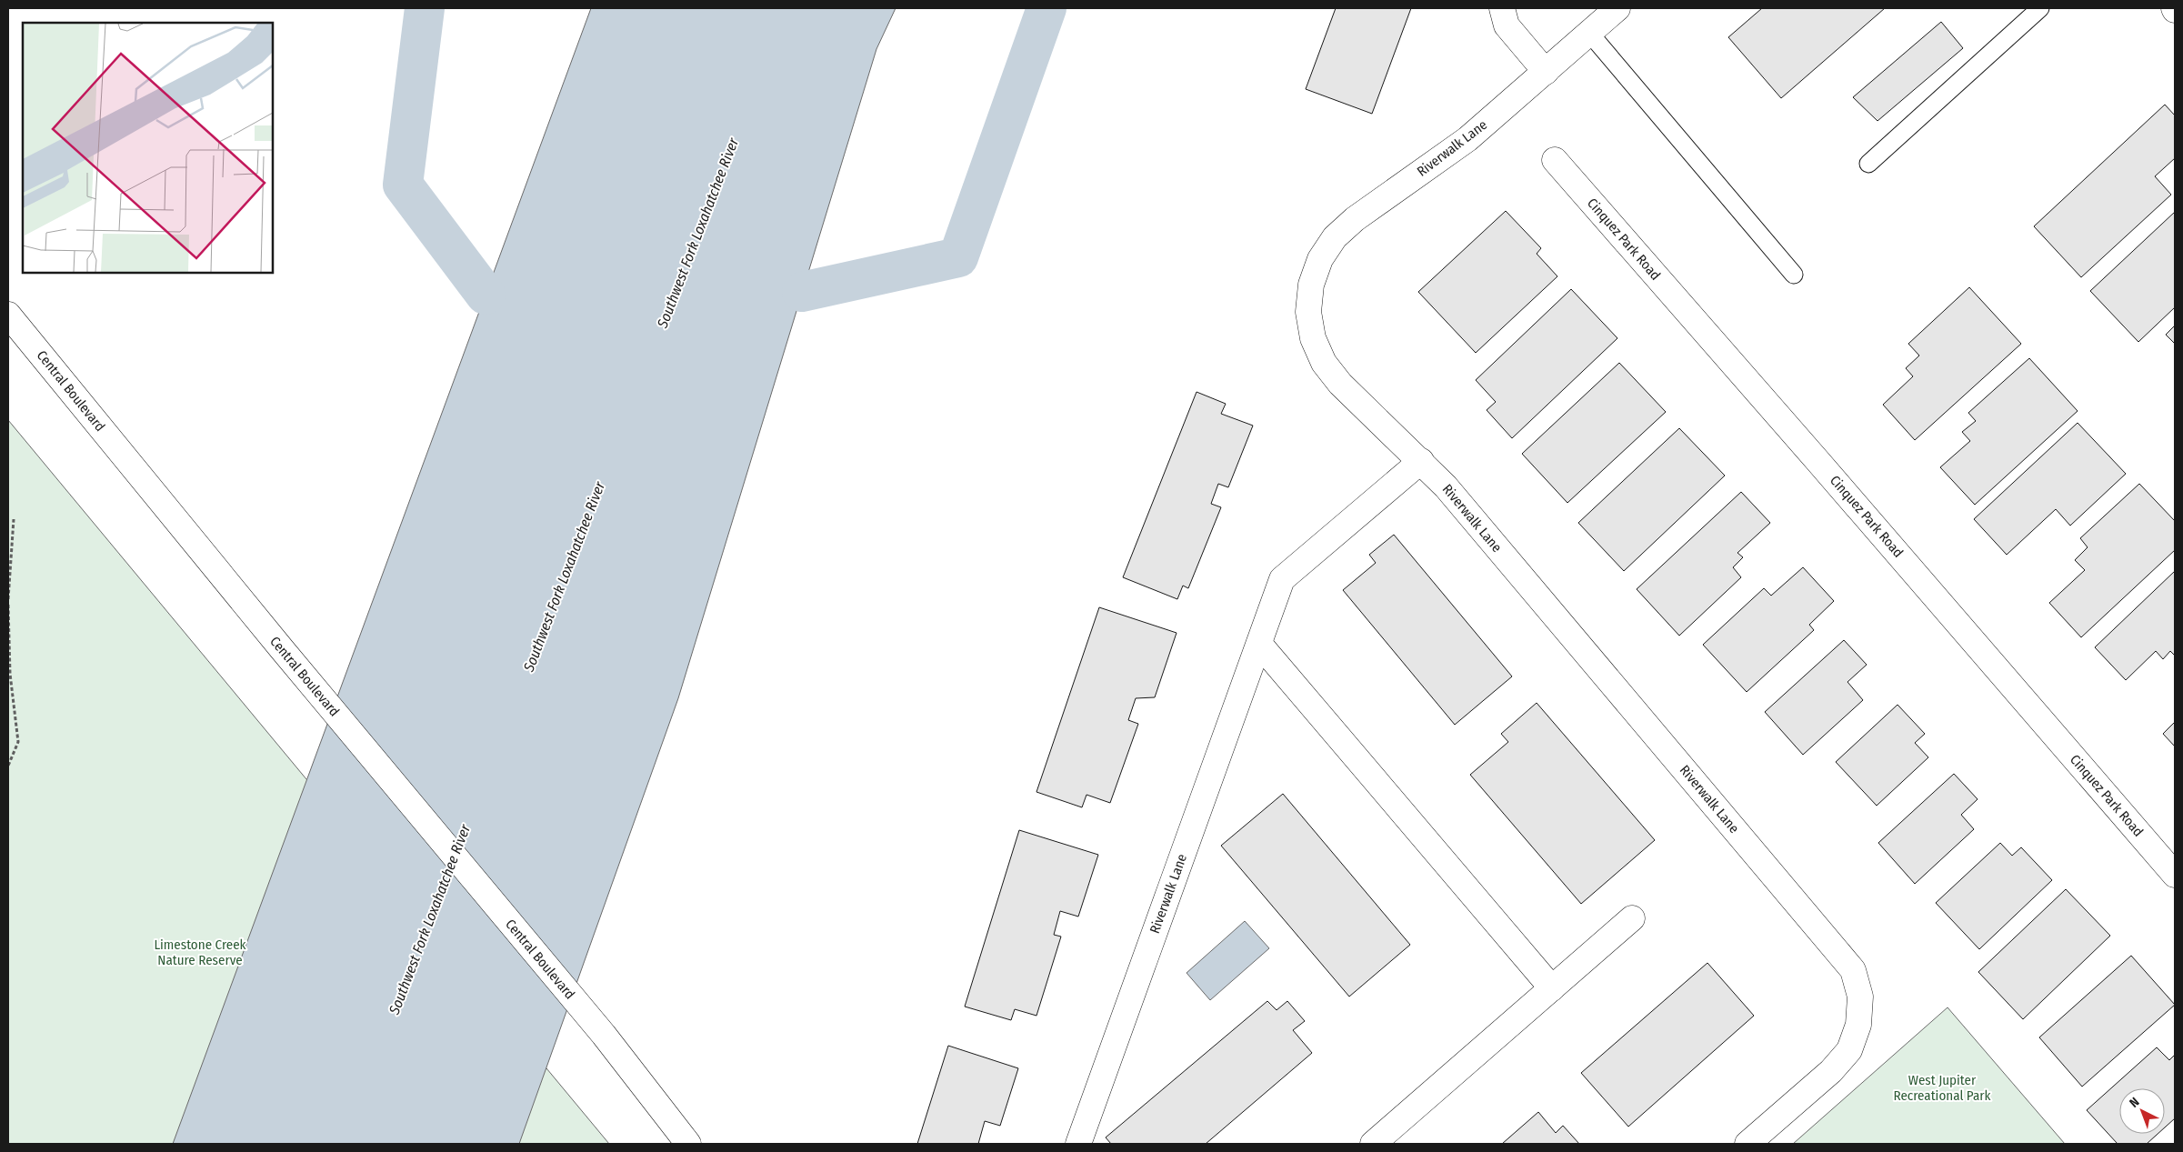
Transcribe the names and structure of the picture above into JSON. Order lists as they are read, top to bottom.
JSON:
{
  "streets": {
    "street": ["Riverwalk Lane", "Cinquez Park Road", "Central Boulevard"]
  },
  "water": ["Southwest Fork Loxahatchee River"],
  "parks": ["Limestone Creek Nature Reserve", "West Jupiter Recreational Park"],
  "north": "top left"
}
